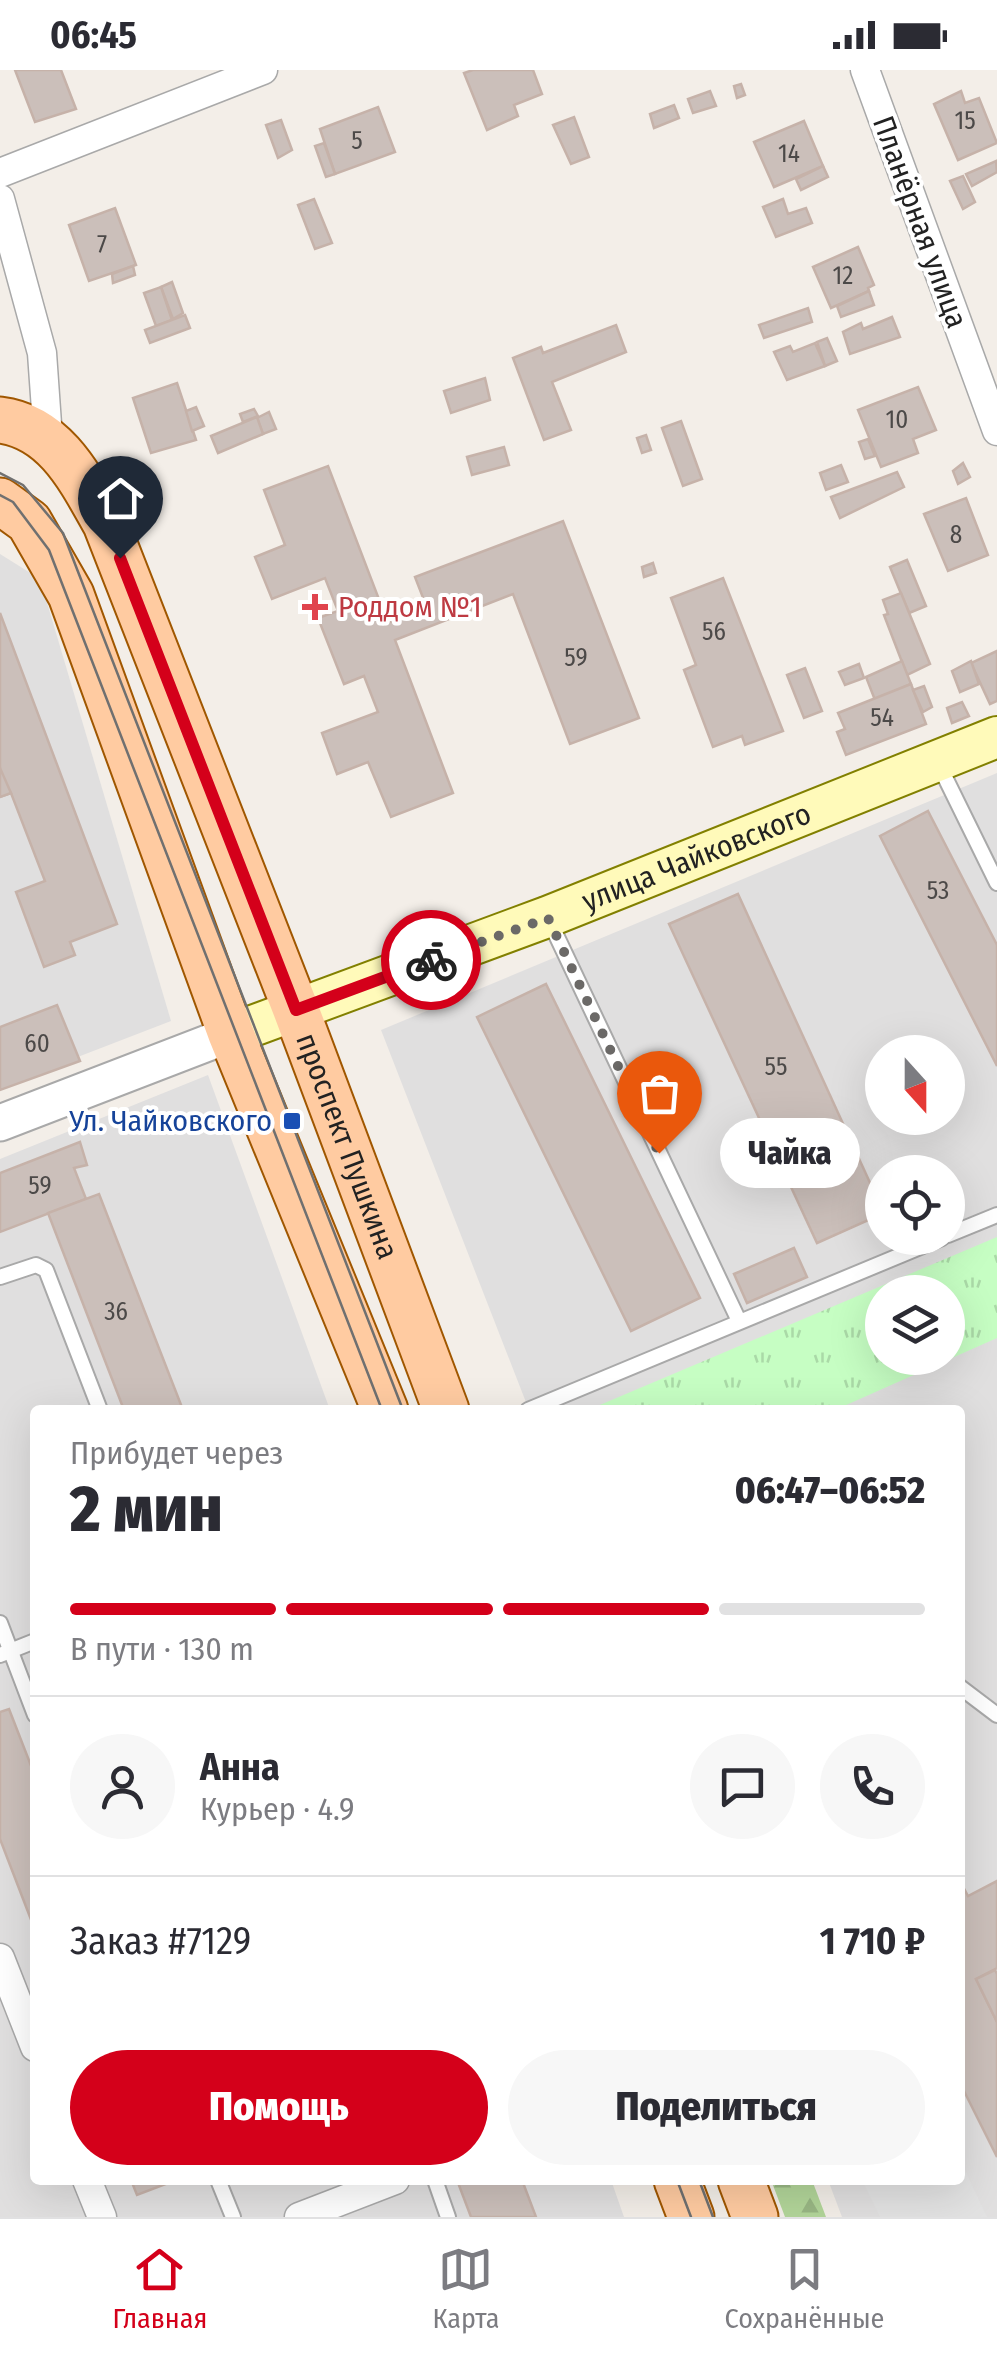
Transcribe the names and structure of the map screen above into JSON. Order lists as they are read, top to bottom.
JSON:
{
  "streets": {
    "main road": ["улица Чайковского", "проспект Пушкина"],
    "street": ["Планёрная улица"]
  },
  "crossings": [
    ["улица Чайковского", "проспект Пушкина"]
  ],
  "places": {
    "health": ["Роддом №1"],
    "transit": ["Ул. Чайковского"],
    "other": ["Чайка"]
  },
  "house_numbers": [
    "15",
    "5",
    "14",
    "7",
    "12",
    "10",
    "8",
    "56",
    "59",
    "54",
    "53",
    "60",
    "55",
    "59",
    "36"
  ],
  "north": "bottom",
  "page": {
    "status": "06:45",
    "bubble": "Чайка",
    "heading": ["2 мин", "Прибудет через", "06:47–06:52"],
    "panel": [
      "Анна",
      "Курьер · 4.9",
      "Заказ #7129",
      "1 710 ₽"
    ],
    "bar": "В пути · 130 m",
    "buttons": ["Помощь", "Поделиться"],
    "tabs": ["Главная", "Карта", "Сохранённые"]
  }
}
